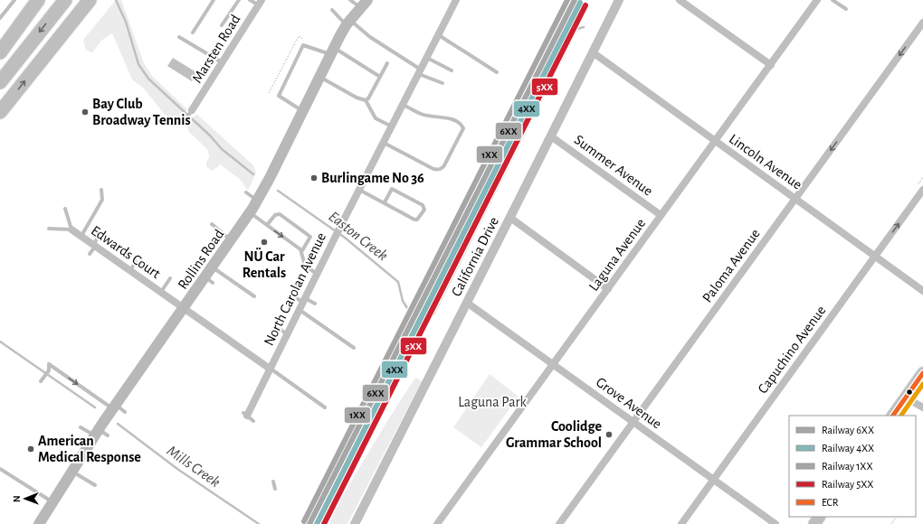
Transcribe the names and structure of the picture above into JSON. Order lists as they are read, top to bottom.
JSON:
{
  "streets": {
    "main road": ["Rollins Road"],
    "street": [
      "Marsten Road",
      "Lincoln Avenue",
      "Summer Avenue",
      "Edwards Court",
      "Laguna Avenue",
      "California Drive",
      "Paloma Avenue",
      "North Carolan Avenue",
      "Capuchino Avenue",
      "Grove Avenue"
    ]
  },
  "crossings": [
    ["Lincoln Avenue", "Laguna Avenue"],
    ["Lincoln Avenue", "California Drive"],
    ["Lincoln Avenue", "Paloma Avenue"],
    ["Lincoln Avenue", "Capuchino Avenue"],
    ["Summer Avenue", "Laguna Avenue"],
    ["Summer Avenue", "California Drive"],
    ["Edwards Court", "Rollins Road"],
    ["Edwards Court", "North Carolan Avenue"],
    ["Laguna Avenue", "Grove Avenue"],
    ["California Drive", "Grove Avenue"],
    ["Paloma Avenue", "Grove Avenue"],
    ["Capuchino Avenue", "Grove Avenue"]
  ],
  "water": ["Easton Creek", "Mills Creek"],
  "parks": ["Laguna Park"],
  "places": [
    "Bay Club Broadway Tennis",
    "Burlingame No 36",
    "NÜ Car Rentals",
    "Coolidge Grammar School",
    "American Medical Response"
  ],
  "lines": [
    "rail line 6XX",
    "rail line 1XX",
    "rail line 4XX",
    "rail line 5XX",
    "transit line ECR"
  ],
  "legend": [
    "Railway 6XX",
    "Railway 4XX",
    "Railway 1XX",
    "Railway 5XX",
    "ECR"
  ],
  "north": "left"
}
